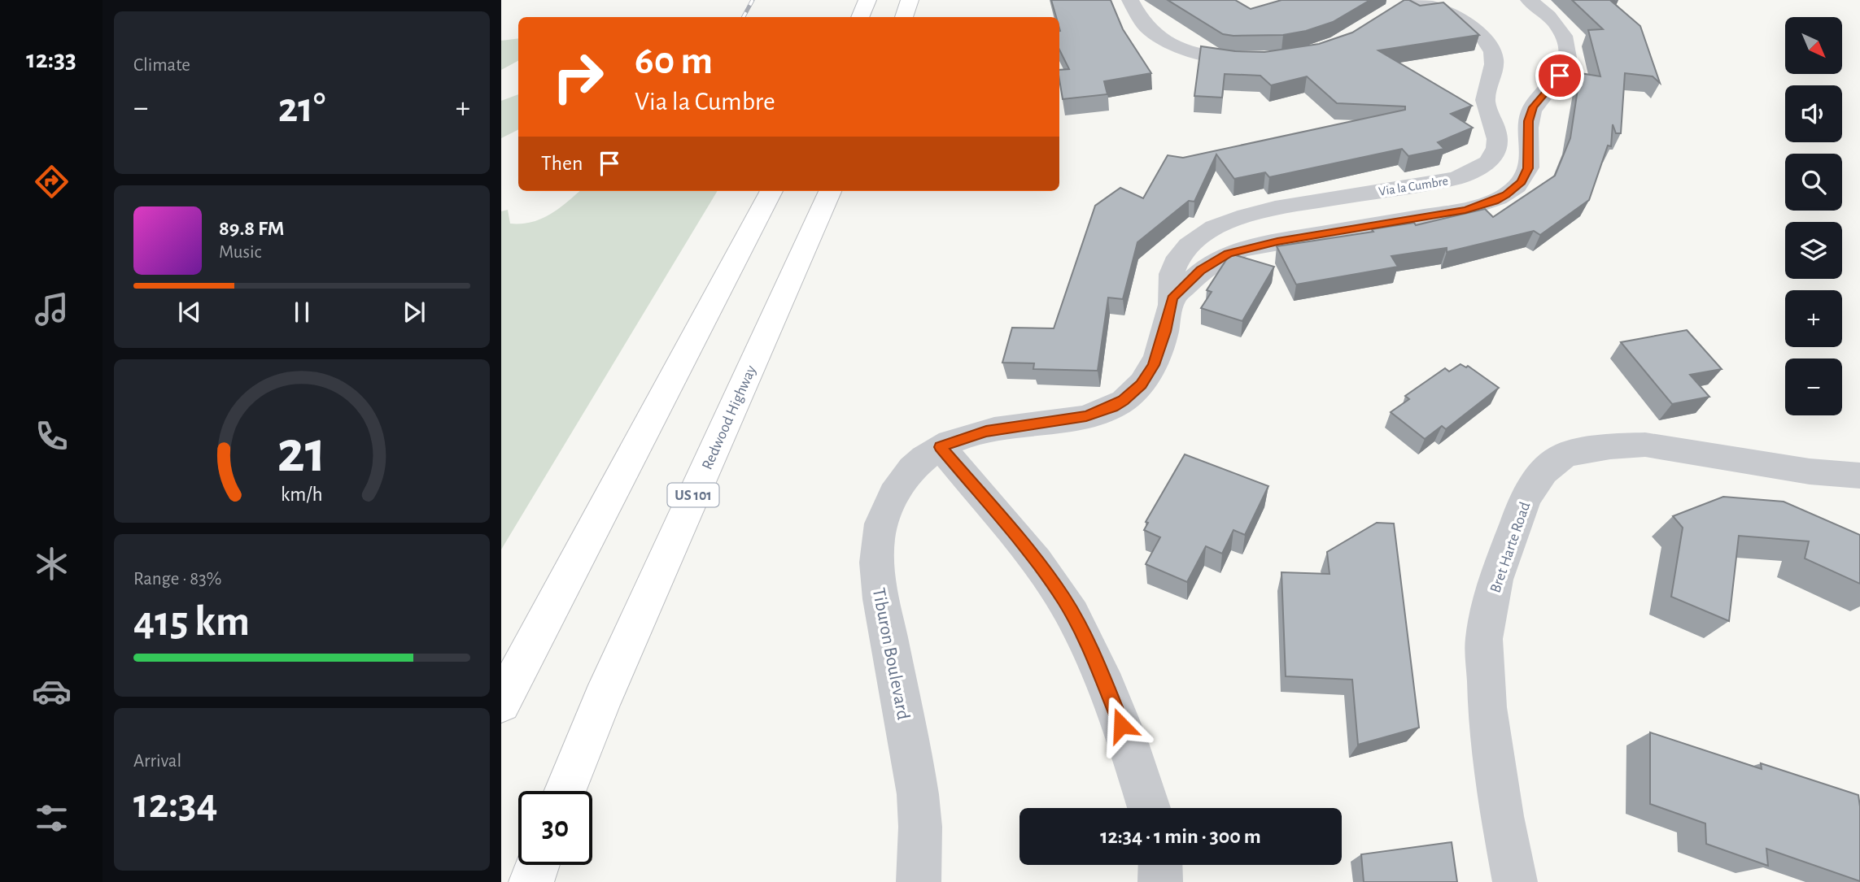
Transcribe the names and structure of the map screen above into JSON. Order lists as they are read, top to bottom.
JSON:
{
  "streets": {
    "highway": ["Redwood Highway", "US 101"],
    "street": ["Via la Cumbre", "Bret Harte Road", "Tiburon Boulevard"]
  },
  "crossings": [
    ["Via la Cumbre", "Tiburon Boulevard"]
  ],
  "north": "bottom right",
  "page": {
    "tabs": "12:33",
    "tile": [
      "Climate",
      ["Range · 83%", "415 km"],
      ["Arrival", "12:34"]
    ],
    "map_buttons": ["+", "−"],
    "turn": ["60 m", "Via la Cumbre"],
    "heat": ["−", "21°", "+"],
    "then": "Then",
    "song": ["89.8 FM", "Music"],
    "limit": "30",
    "trip": "12:34 · 1 min · 300 m",
    "gauge": ["21", "km/h"]
  }
}
